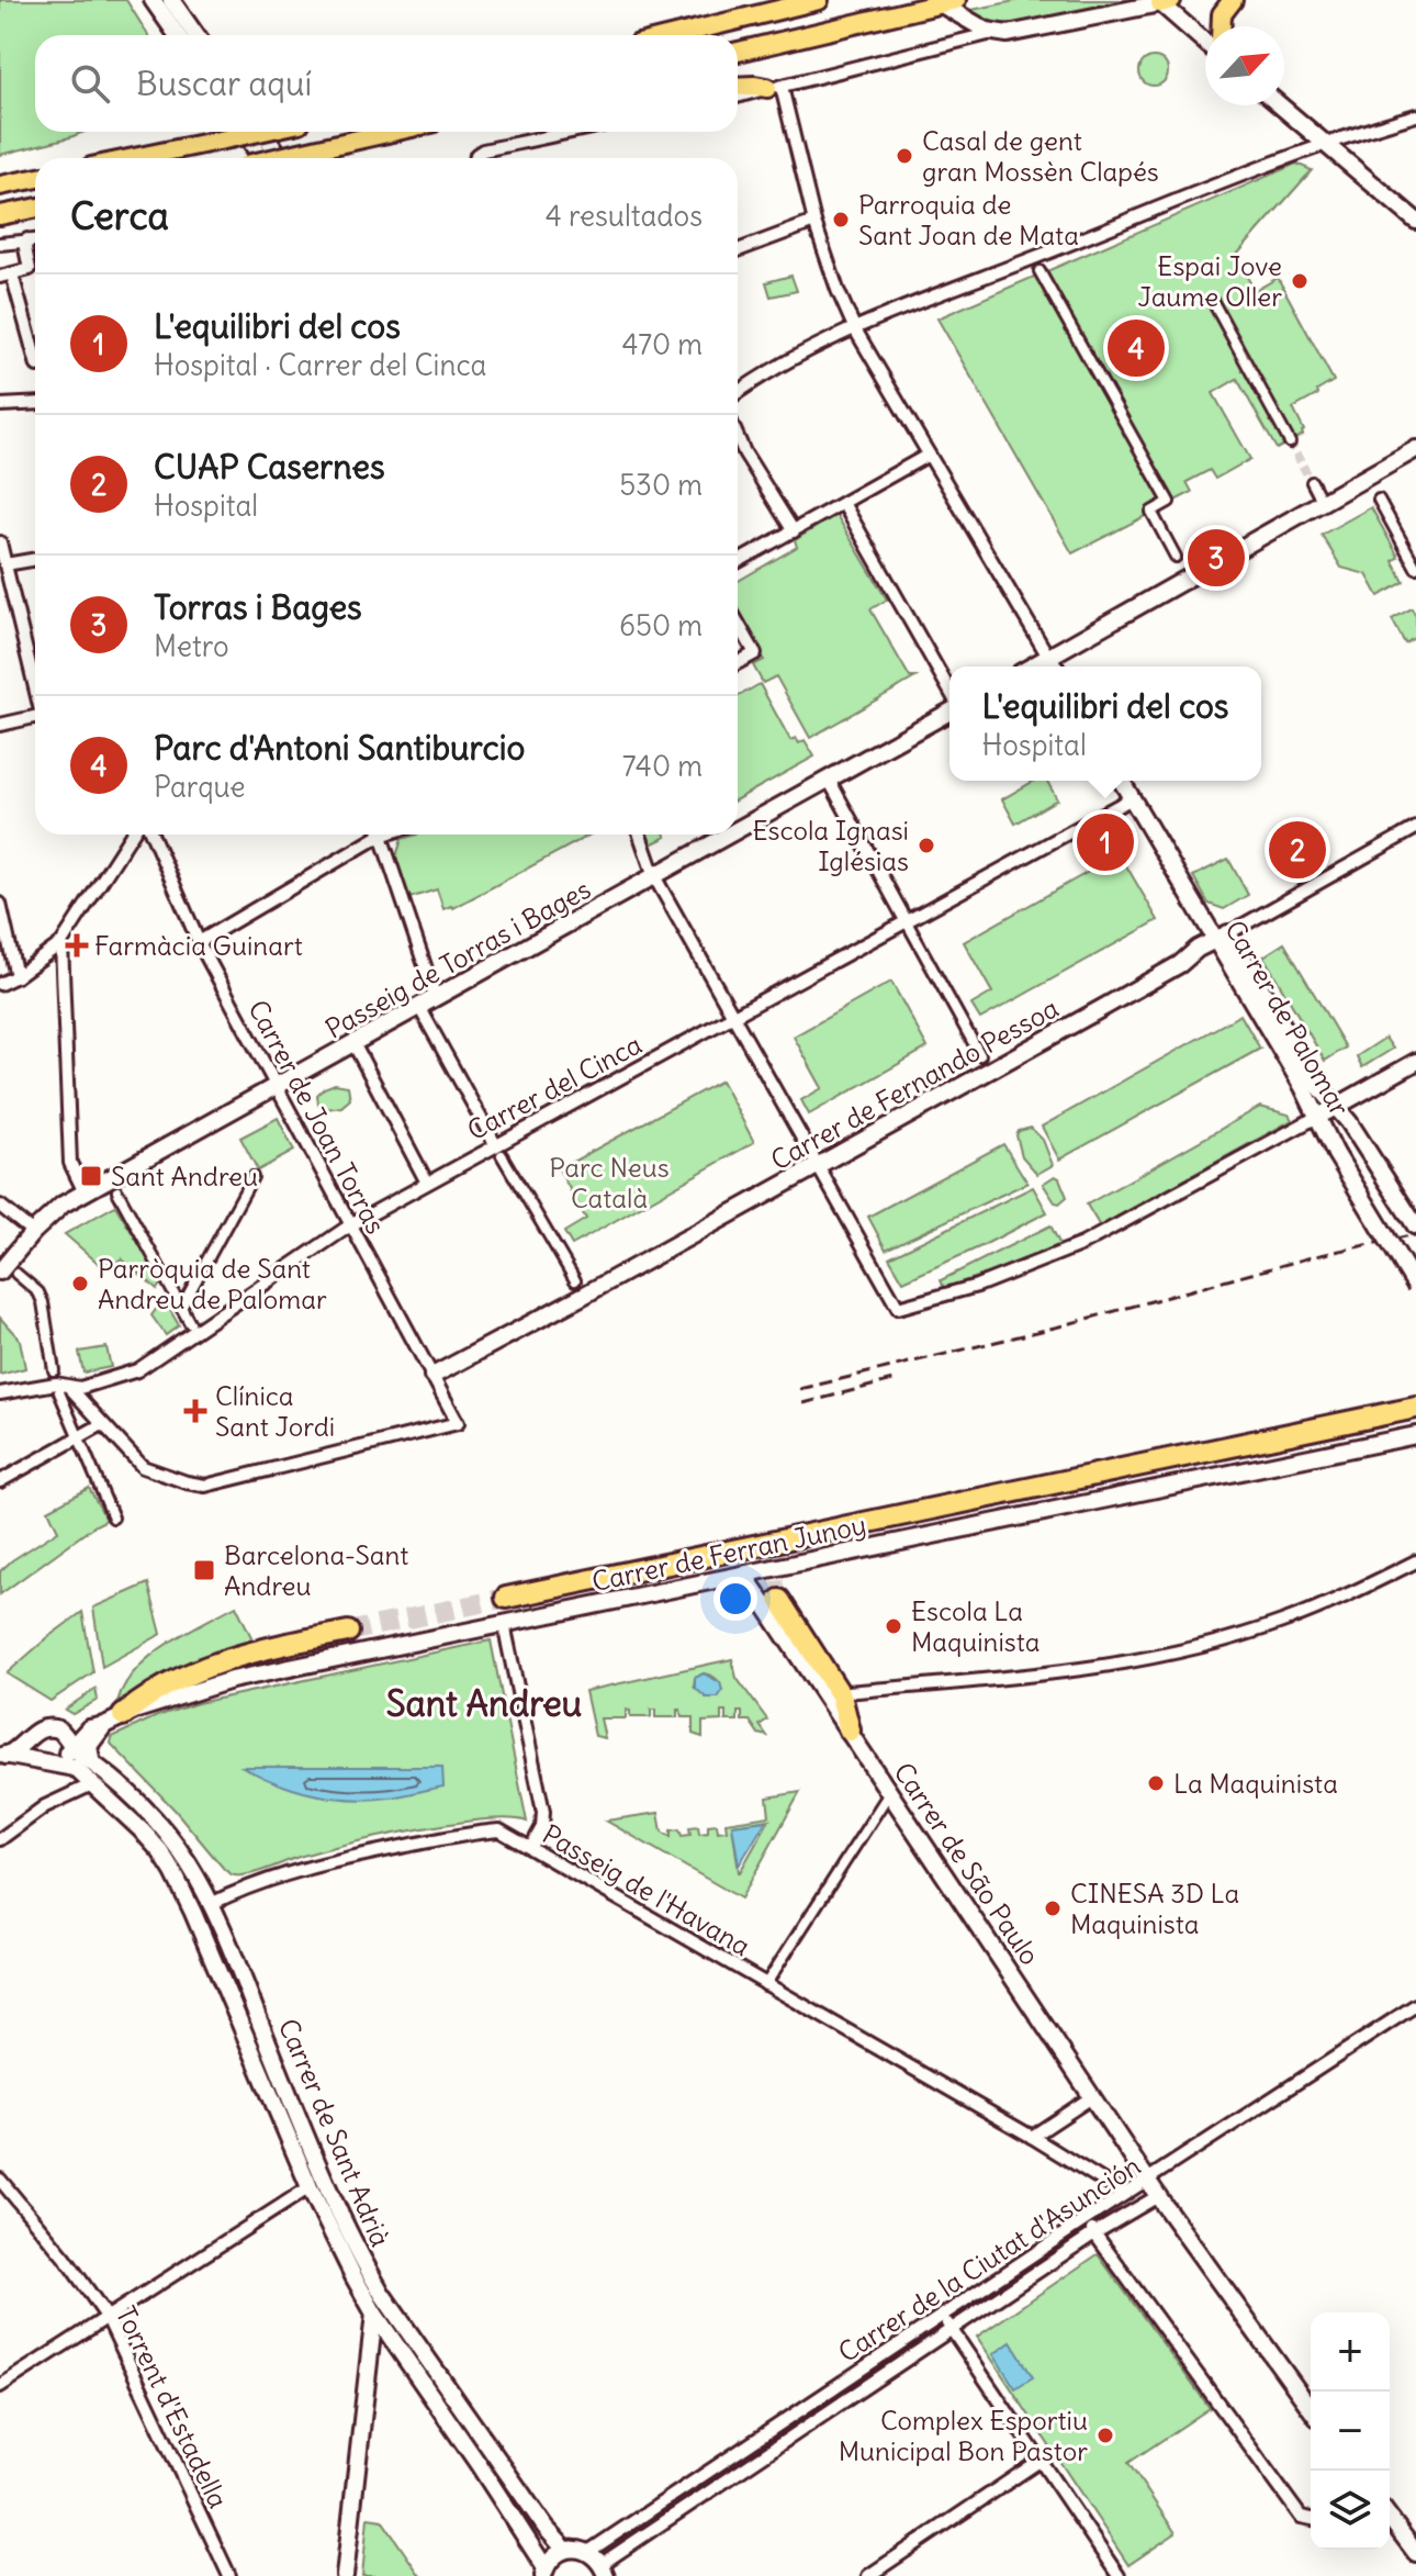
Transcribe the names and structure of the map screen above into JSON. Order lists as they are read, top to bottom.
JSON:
{
  "streets": {
    "street": [
      "Passeig de Torras i Bages",
      "Carrer de Palomar",
      "Carrer de Fernando Pessoa",
      "Carrer del Cinca",
      "Carrer de Joan Torras",
      "Carrer de Ferran Junoy",
      "Carrer de São Paulo",
      "Passeig de l'Havana",
      "Carrer de Sant Adrià",
      "Carrer de la Ciutat d'Asunción",
      "Torrent d'Estadella"
    ]
  },
  "crossings": [
    ["Passeig de Torras i Bages", "Carrer de Joan Torras"],
    ["Carrer de Palomar", "Carrer de Fernando Pessoa"],
    ["Carrer de Palomar", "Carrer del Cinca"],
    ["Carrer de Fernando Pessoa", "Carrer de Joan Torras"],
    ["Carrer del Cinca", "Carrer de Joan Torras"],
    ["Carrer de Ferran Junoy", "Carrer de Sant Adrià"],
    ["Carrer de São Paulo", "Carrer de la Ciutat d'Asunción"],
    ["Passeig de l'Havana", "Carrer de Sant Adrià"],
    ["Passeig de l'Havana", "Carrer de la Ciutat d'Asunción"]
  ],
  "districts": ["Sant Andreu"],
  "parks": ["Parc Neus Català"],
  "places": {
    "other": [
      "Casal de gent gran Mossèn Clapés",
      "Parroquia de Sant Joan de Mata",
      "Espai Jove Jaume Oller",
      "Escola Ignasi Iglésias",
      "Parròquia de Sant Andreu de Palomar",
      "Escola La Maquinista",
      "La Maquinista",
      "CINESA 3D La Maquinista",
      "Complex Esportiu Municipal Bon Pastor"
    ],
    "health": ["Farmàcia Guinart", "Clínica Sant Jordi"],
    "transit": ["Sant Andreu", "Barcelona-Sant Andreu"]
  },
  "north": "top right",
  "page": {
    "search": "Buscar aquí",
    "heading": ["Cerca", "4 resultados"],
    "list": [
      {
        "mark": "1",
        "name": "L'equilibri del cos",
        "note": "Hospital · Carrer del Cinca",
        "value": "470 m"
      },
      {
        "mark": "2",
        "name": "CUAP Casernes",
        "note": "Hospital",
        "value": "530 m"
      },
      {
        "mark": "3",
        "name": "Torras i Bages",
        "note": "Metro",
        "value": "650 m"
      },
      {
        "mark": "4",
        "name": "Parc d'Antoni Santiburcio",
        "note": "Parque",
        "value": "740 m"
      }
    ],
    "pins": [
      "4",
      "3",
      "1",
      "2"
    ],
    "popup": ["L'equilibri del cos", "Hospital"],
    "map_buttons": ["+", "−"]
  }
}
